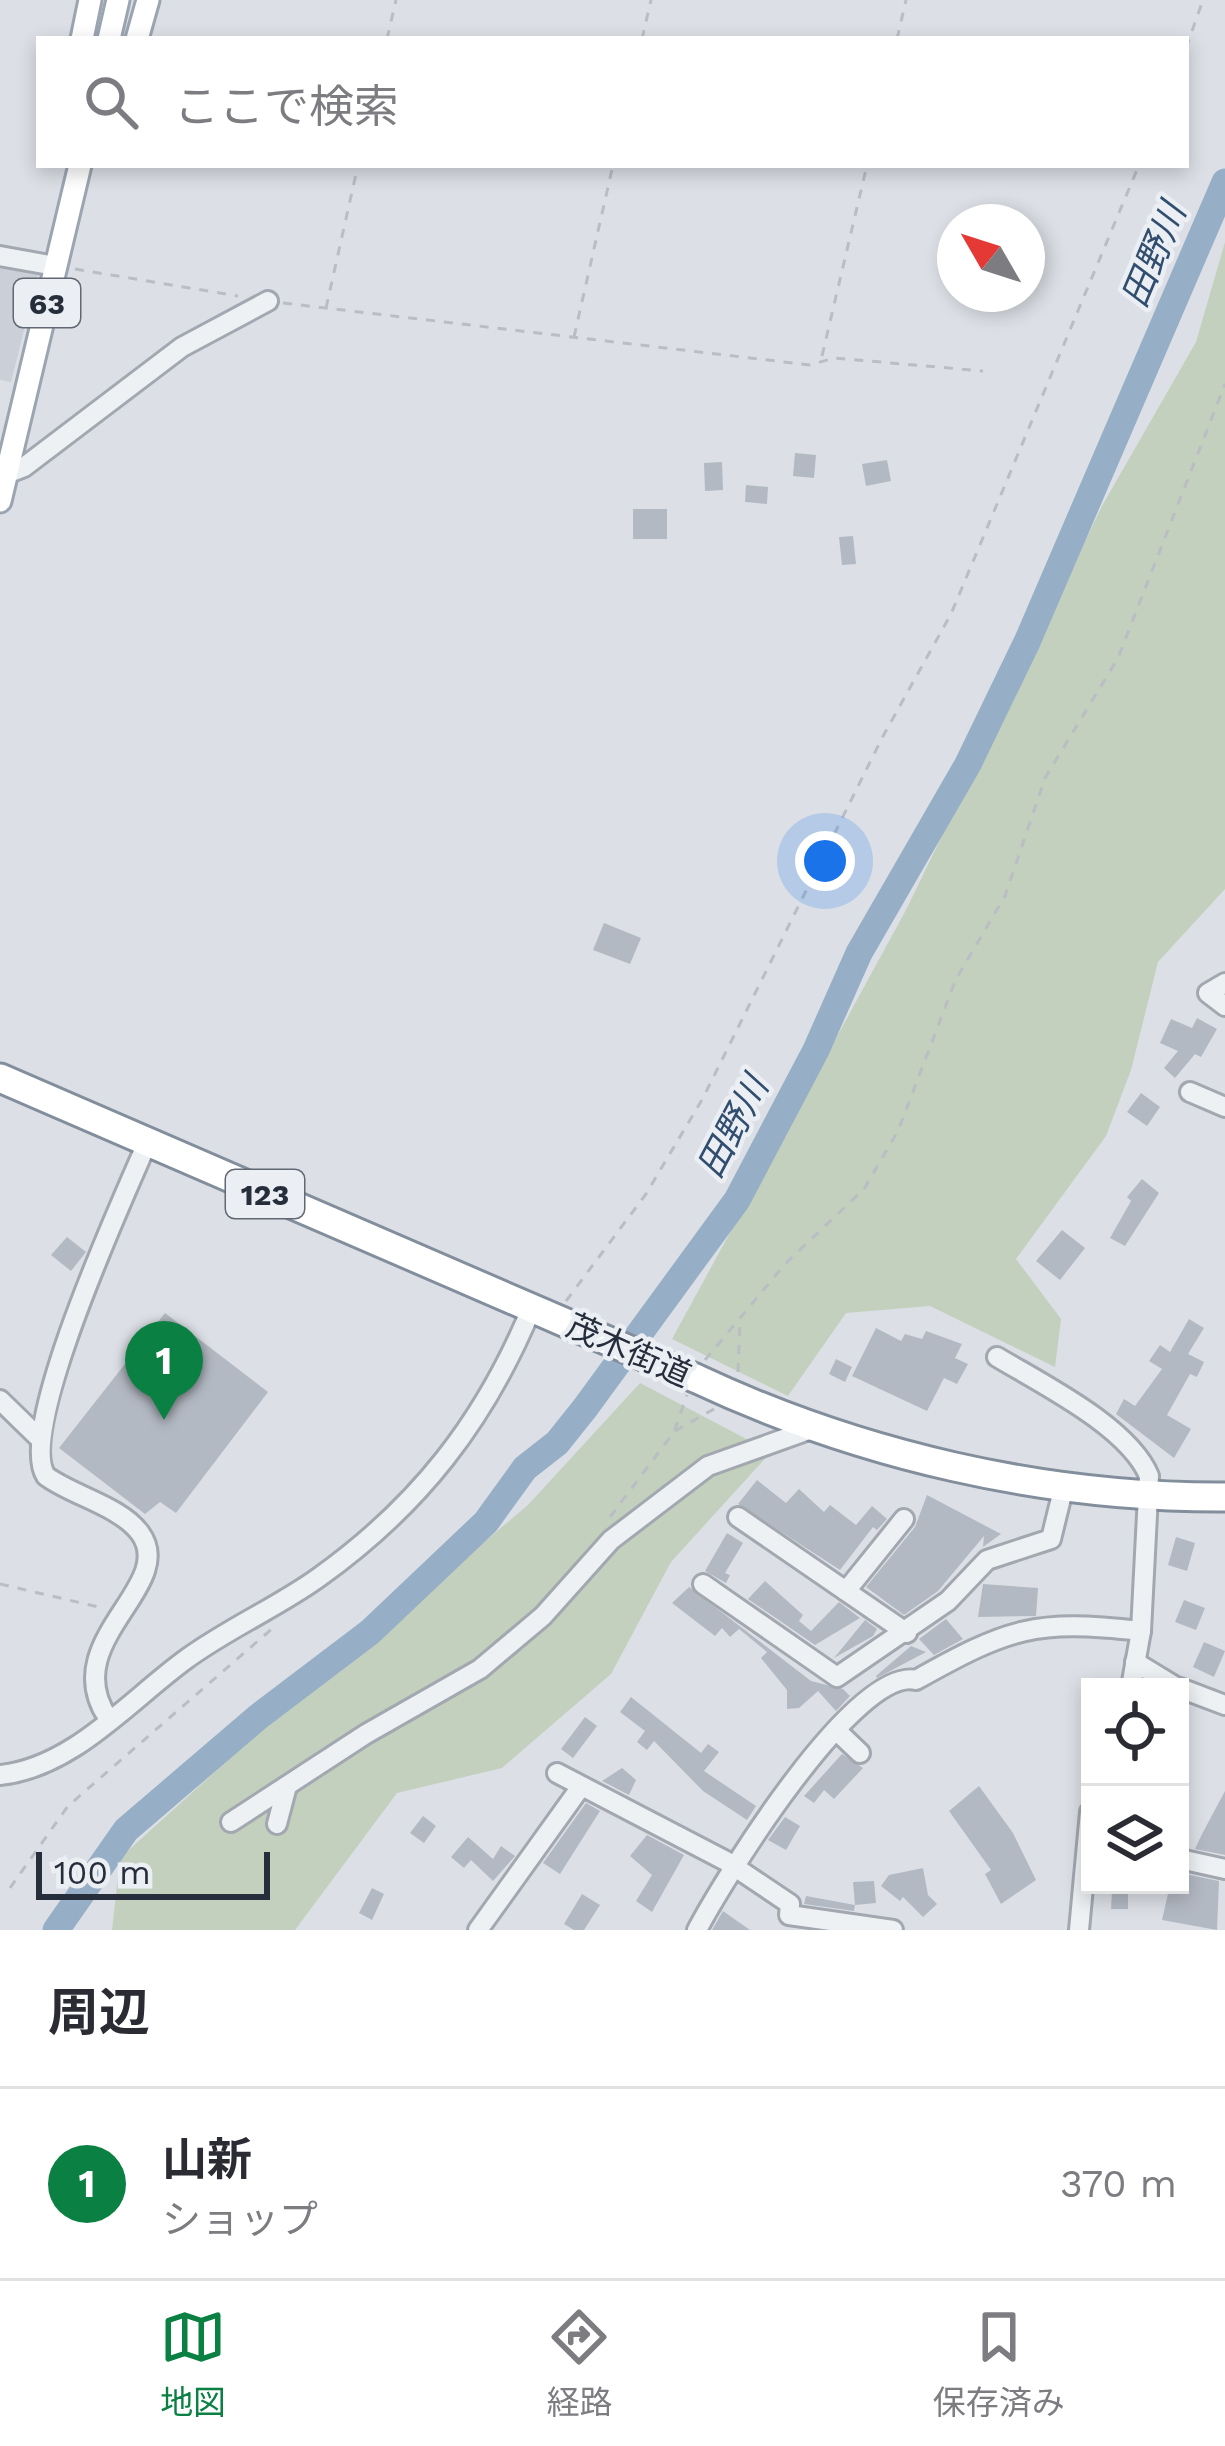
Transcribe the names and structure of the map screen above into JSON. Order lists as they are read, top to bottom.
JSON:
{
  "streets": {
    "highway": ["123", "茂木街道"],
    "main road": ["63"]
  },
  "crossings": [
    ["123", "茂木街道"]
  ],
  "water": ["田野川"],
  "scale_bar": "100 m",
  "north": "top left",
  "page": {
    "search": "ここで検索",
    "pins": "1",
    "scale": "100 m",
    "heading": "周辺",
    "list": [
      {
        "mark": "1",
        "name": "山新",
        "note": "ショップ",
        "value": "370 m"
      }
    ],
    "nav": ["地図", "経路", "保存済み"]
  }
}
